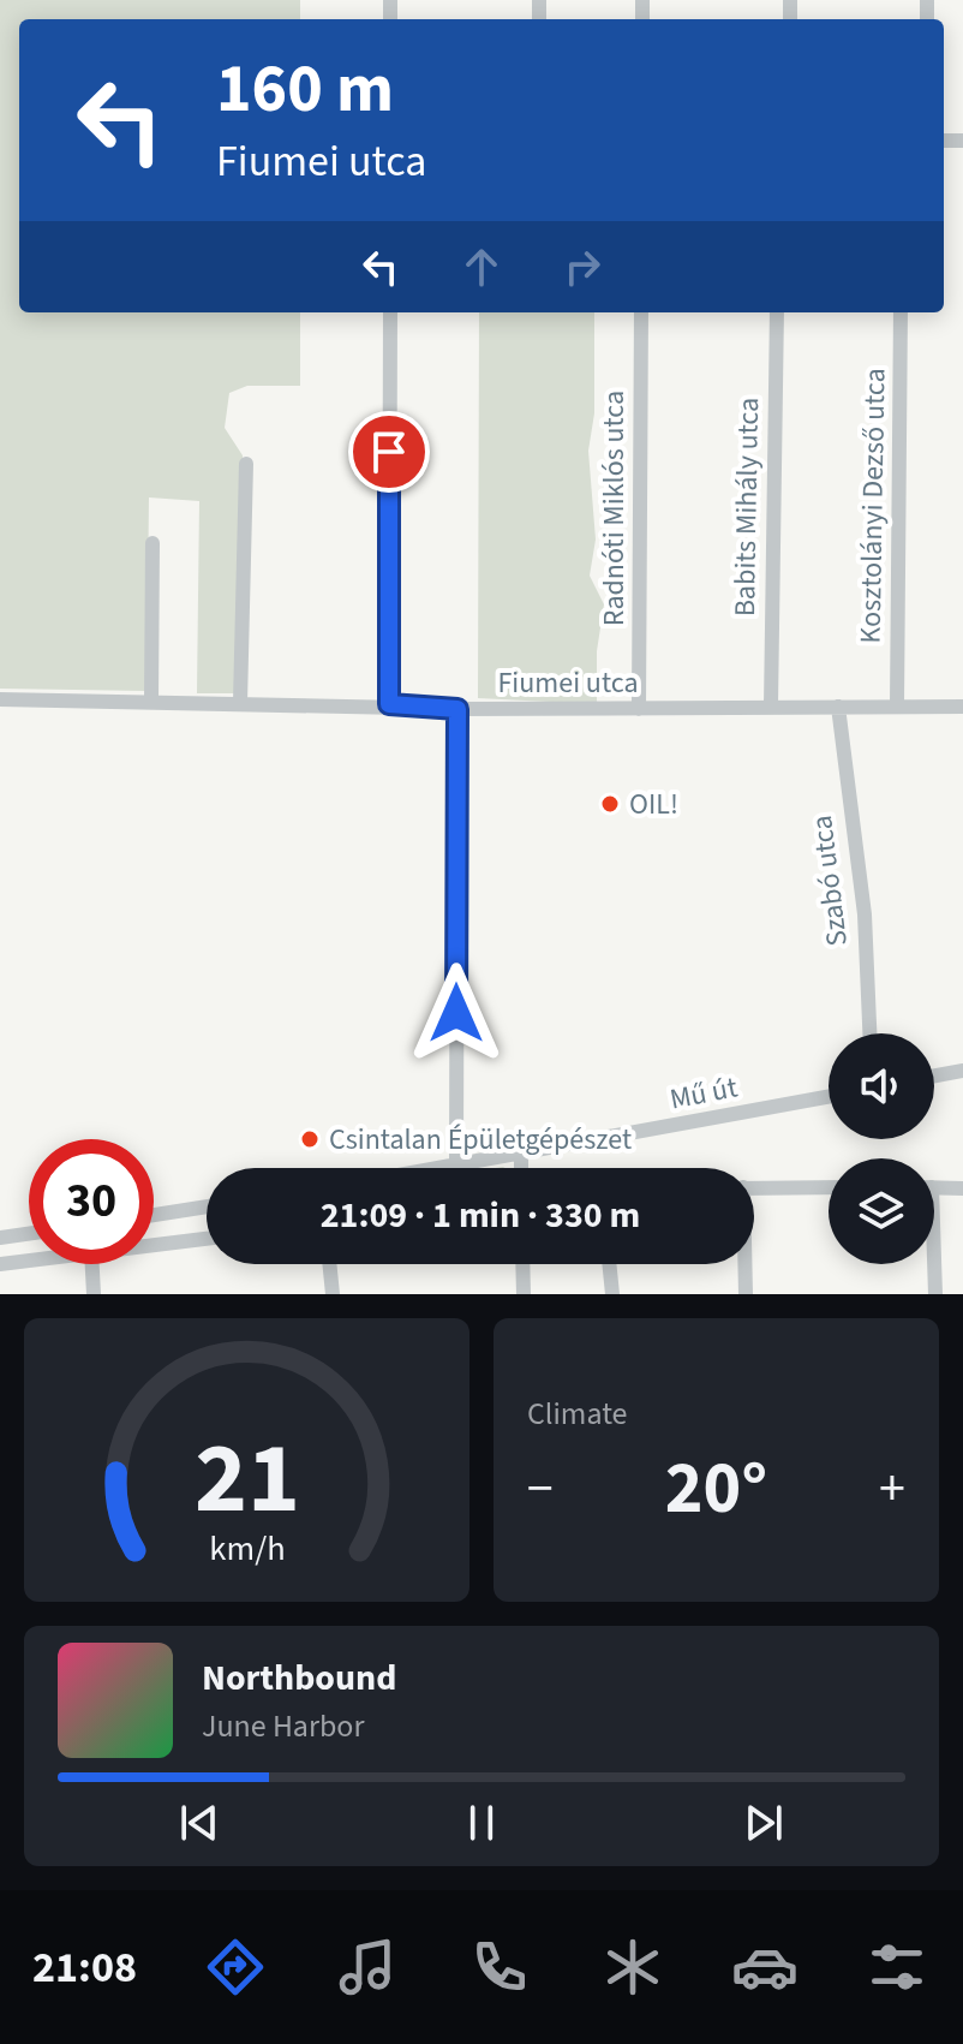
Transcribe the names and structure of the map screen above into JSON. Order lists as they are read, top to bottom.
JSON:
{
  "streets": {
    "street": [
      "Kosztolányi Dezső utca",
      "Babits Mihály utca",
      "Radnóti Miklós utca",
      "Fiumei utca",
      "Szabó utca",
      "Mű út"
    ]
  },
  "crossings": [
    ["Kosztolányi Dezső utca", "Fiumei utca"],
    ["Babits Mihály utca", "Fiumei utca"],
    ["Radnóti Miklós utca", "Fiumei utca"],
    ["Fiumei utca", "Szabó utca"]
  ],
  "places": ["OIL!", "Csintalan Épületgépészet"],
  "page": {
    "turn": ["160 m", "Fiumei utca"],
    "limit": "30",
    "trip": "21:09 · 1 min · 330 m",
    "tile": "Climate",
    "heat": ["−", "20°", "+"],
    "song": ["Northbound", "June Harbor"],
    "tabs": "21:08",
    "gauge": ["21", "km/h"]
  }
}
